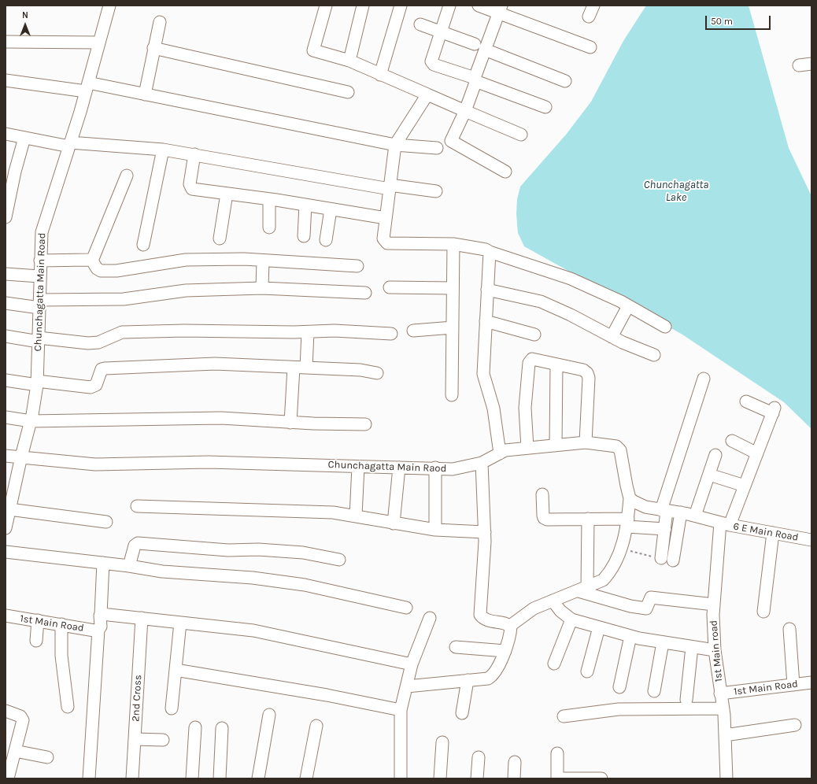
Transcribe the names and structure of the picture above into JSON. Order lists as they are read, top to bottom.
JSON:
{
  "streets": {
    "street": [
      "Chunchagatta Main Road",
      "Chunchagatta Main Raod",
      "6 E Main Road",
      "1st Main Road",
      "1st Main road",
      "2nd Cross"
    ]
  },
  "crossings": [
    ["Chunchagatta Main Road", "Chunchagatta Main Raod"],
    ["6 E Main Road", "1st Main road"],
    ["1st Main Road", "1st Main road"]
  ],
  "water": ["Chunchagatta Lake"],
  "scale_bar": "50 m",
  "north": "top"
}
